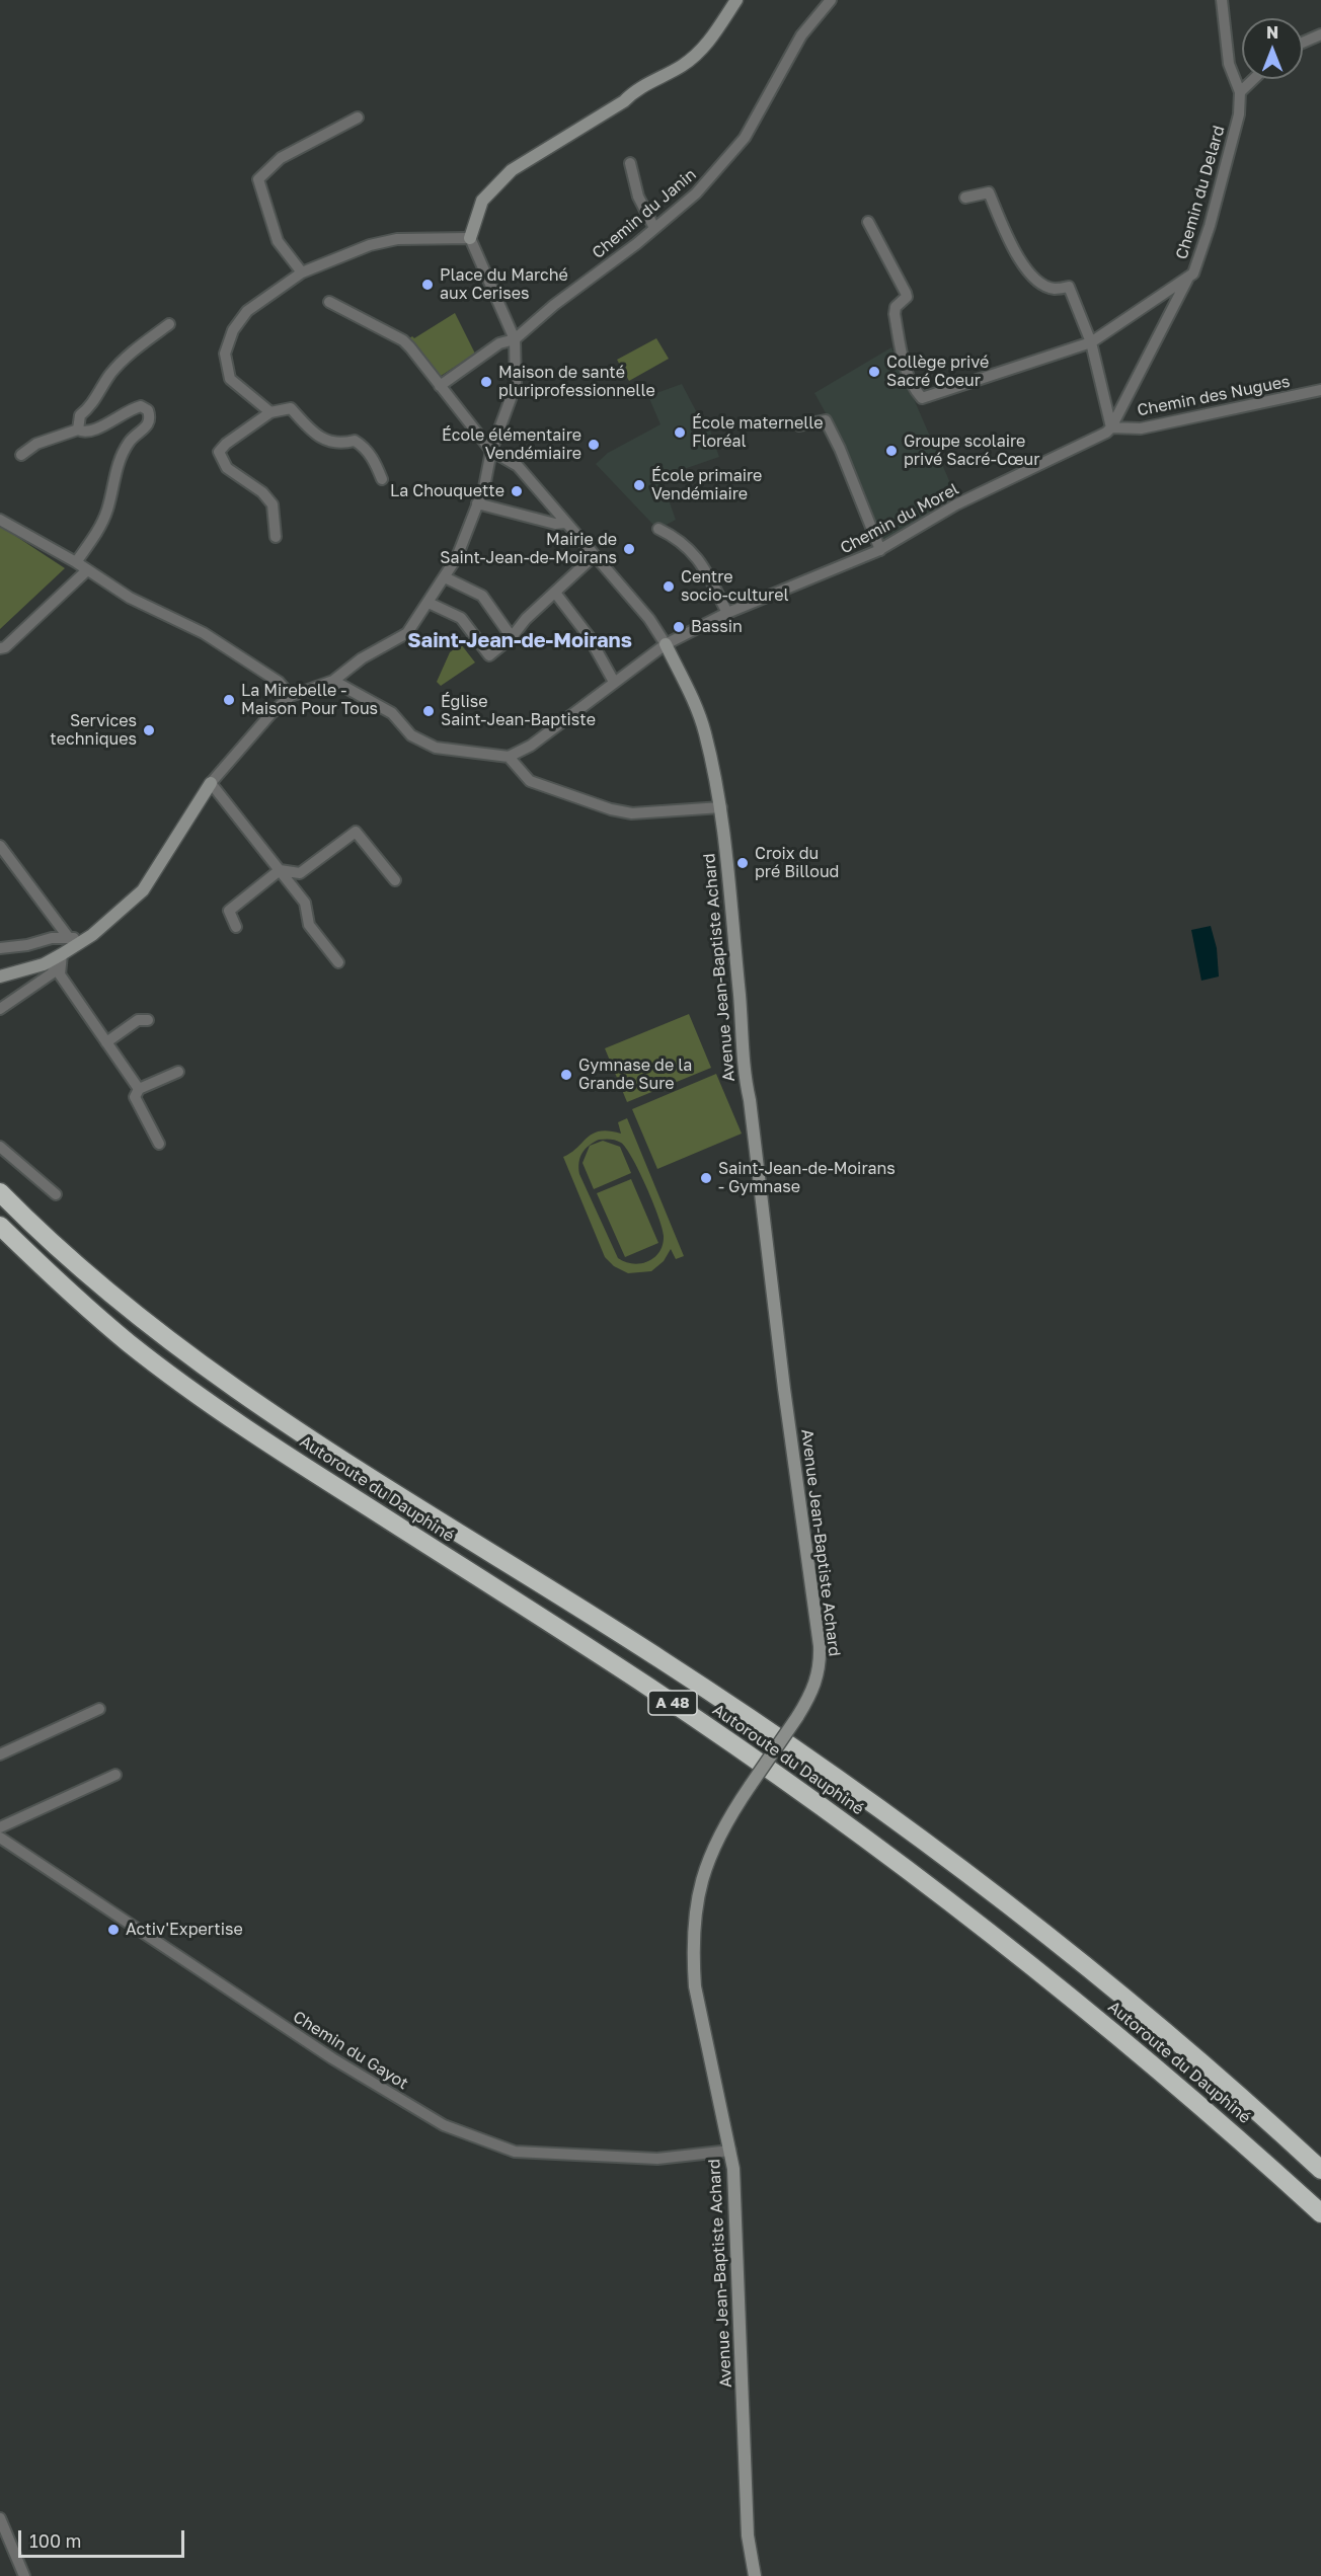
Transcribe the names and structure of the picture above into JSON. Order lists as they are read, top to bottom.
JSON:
{
  "streets": {
    "highway": ["Autoroute du Dauphiné", "A 48"],
    "street": [
      "Chemin du Delard",
      "Chemin du Janin",
      "Chemin des Nugues",
      "Chemin du Morel",
      "Avenue Jean-Baptiste Achard",
      "Chemin du Gayot"
    ]
  },
  "crossings": [
    ["Chemin des Nugues", "Chemin du Morel"],
    ["Chemin du Morel", "Avenue Jean-Baptiste Achard"],
    ["Avenue Jean-Baptiste Achard", "Chemin du Gayot"]
  ],
  "districts": ["Saint-Jean-de-Moirans"],
  "places": [
    "Place du Marché aux Cerises",
    "Collège privé Sacré Coeur",
    "Maison de santé pluriprofessionnelle",
    "École maternelle Floréal",
    "École élémentaire Vendémiaire",
    "Groupe scolaire privé Sacré-Cœur",
    "École primaire Vendémiaire",
    "La Chouquette",
    "Mairie de Saint-Jean-de-Moirans",
    "Centre socio-culturel",
    "Bassin",
    "La Mirebelle - Maison Pour Tous",
    "Église Saint-Jean-Baptiste",
    "Services techniques",
    "Croix du pré Billoud",
    "Gymnase de la Grande Sure",
    "Saint-Jean-de-Moirans - Gymnase",
    "Activ'Expertise"
  ],
  "scale_bar": "100 m",
  "north": "top"
}
